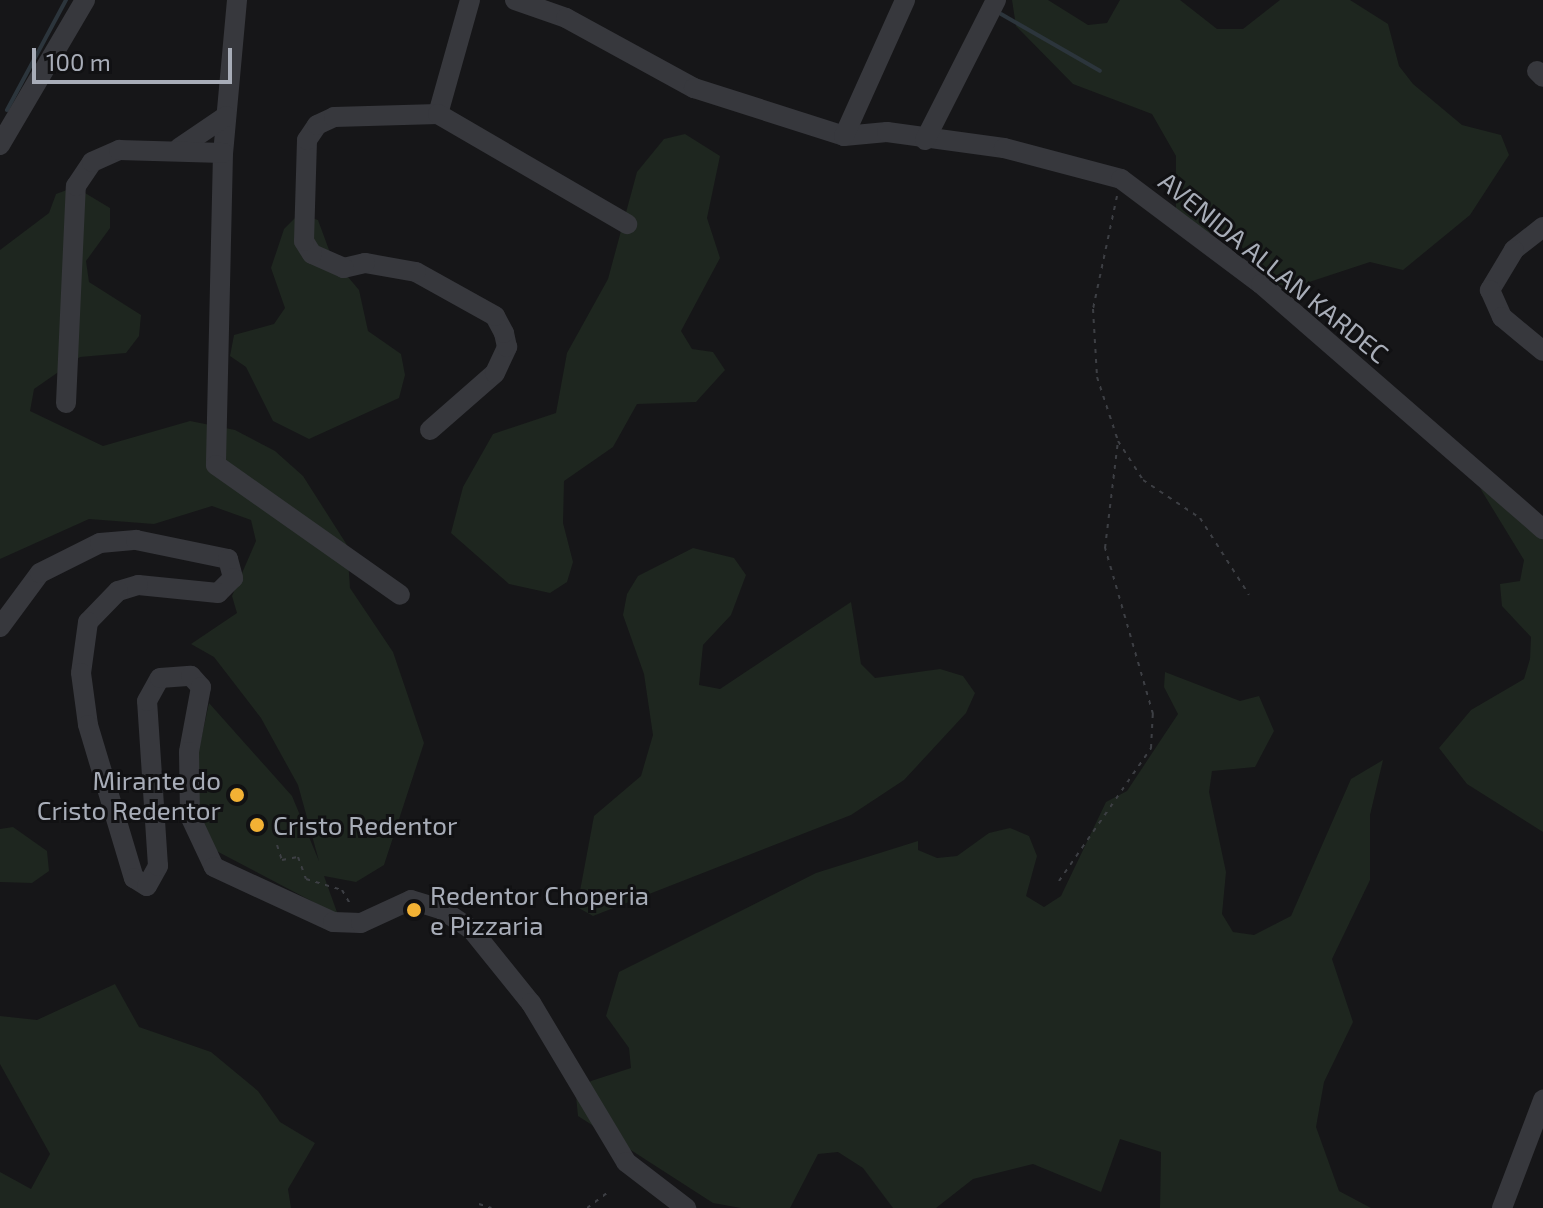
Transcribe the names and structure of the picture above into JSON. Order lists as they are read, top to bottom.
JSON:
{
  "streets": {
    "street": ["AVENIDA ALLAN KARDEC"]
  },
  "places": ["Mirante do Cristo Redentor", "Cristo Redentor", "Redentor Choperia e Pizzaria"],
  "scale_bar": "100 m"
}
